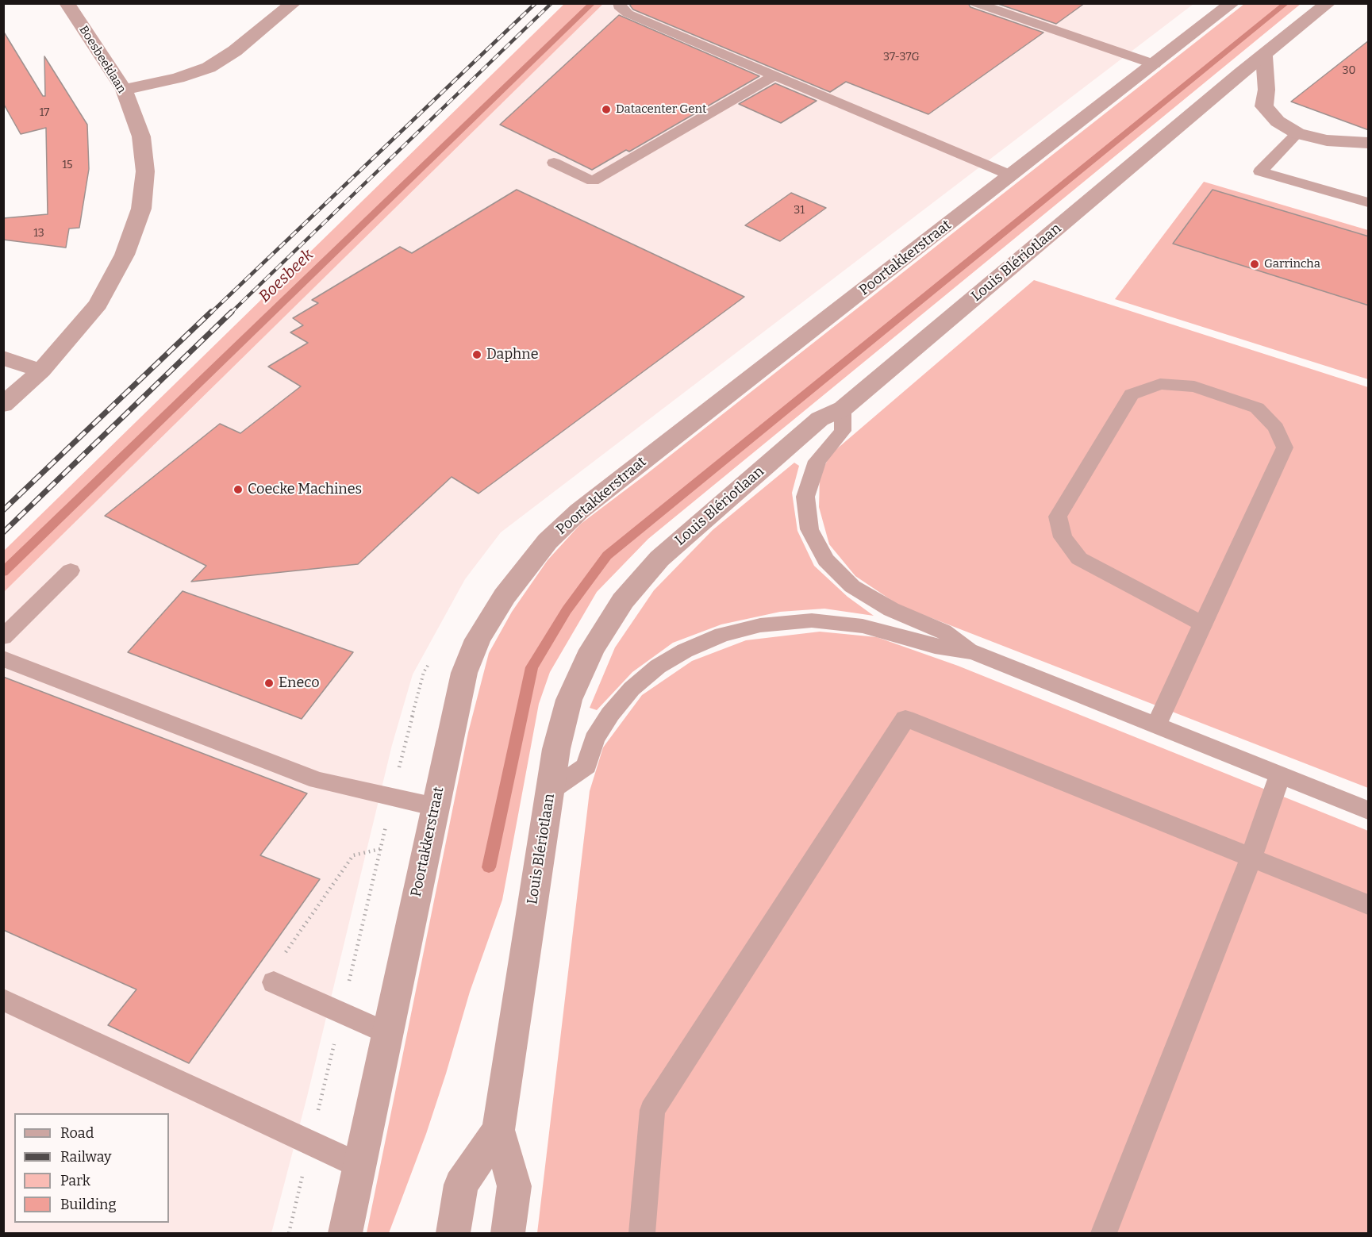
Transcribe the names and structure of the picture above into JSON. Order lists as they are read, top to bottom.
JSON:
{
  "streets": {
    "street": ["Boesbeeklaan", "Poortakkerstraat", "Louis Blériotlaan"]
  },
  "water": ["Boesbeek"],
  "places": [
    "Datacenter Gent",
    "Garrincha",
    "Daphne",
    "Coecke Machines",
    "Eneco"
  ],
  "house_numbers": [
    "37-37G",
    "30",
    "17",
    "15",
    "31",
    "13"
  ],
  "legend": [
    "Road",
    "Railway",
    "Park",
    "Building"
  ]
}
